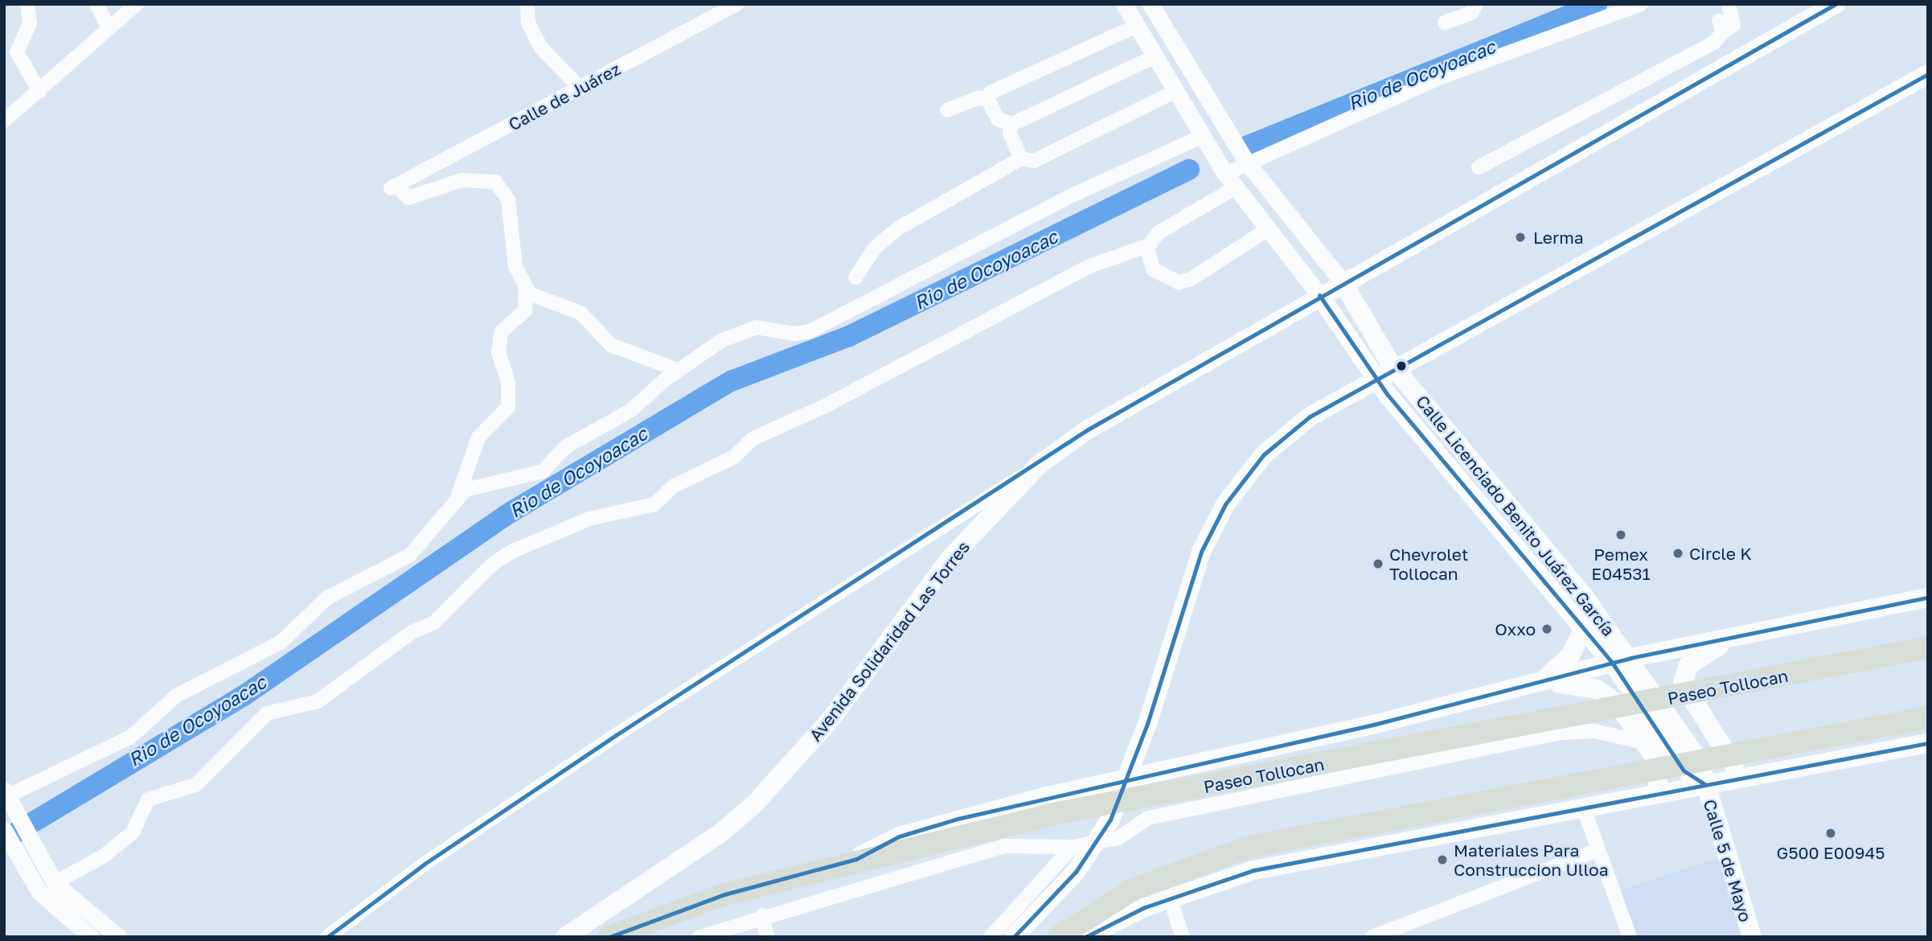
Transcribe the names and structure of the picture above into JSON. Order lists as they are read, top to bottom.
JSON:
{
  "streets": {
    "highway": ["Paseo Tollocan"],
    "main road": ["Calle Licenciado Benito Juárez García", "Avenida Solidaridad Las Torres", "Calle 5 de Mayo"],
    "street": ["Calle de Juárez"]
  },
  "crossings": [
    ["Calle Licenciado Benito Juárez García", "Avenida Solidaridad Las Torres"],
    ["Calle Licenciado Benito Juárez García", "Calle 5 de Mayo"]
  ],
  "water": ["Rio de Ocoyoacac"],
  "places": [
    "Lerma",
    "Pemex E04531",
    "Circle K",
    "Chevrolet Tollocan",
    "Oxxo",
    "G500 E00945",
    "Materiales Para Construccion Ulloa"
  ]
}
